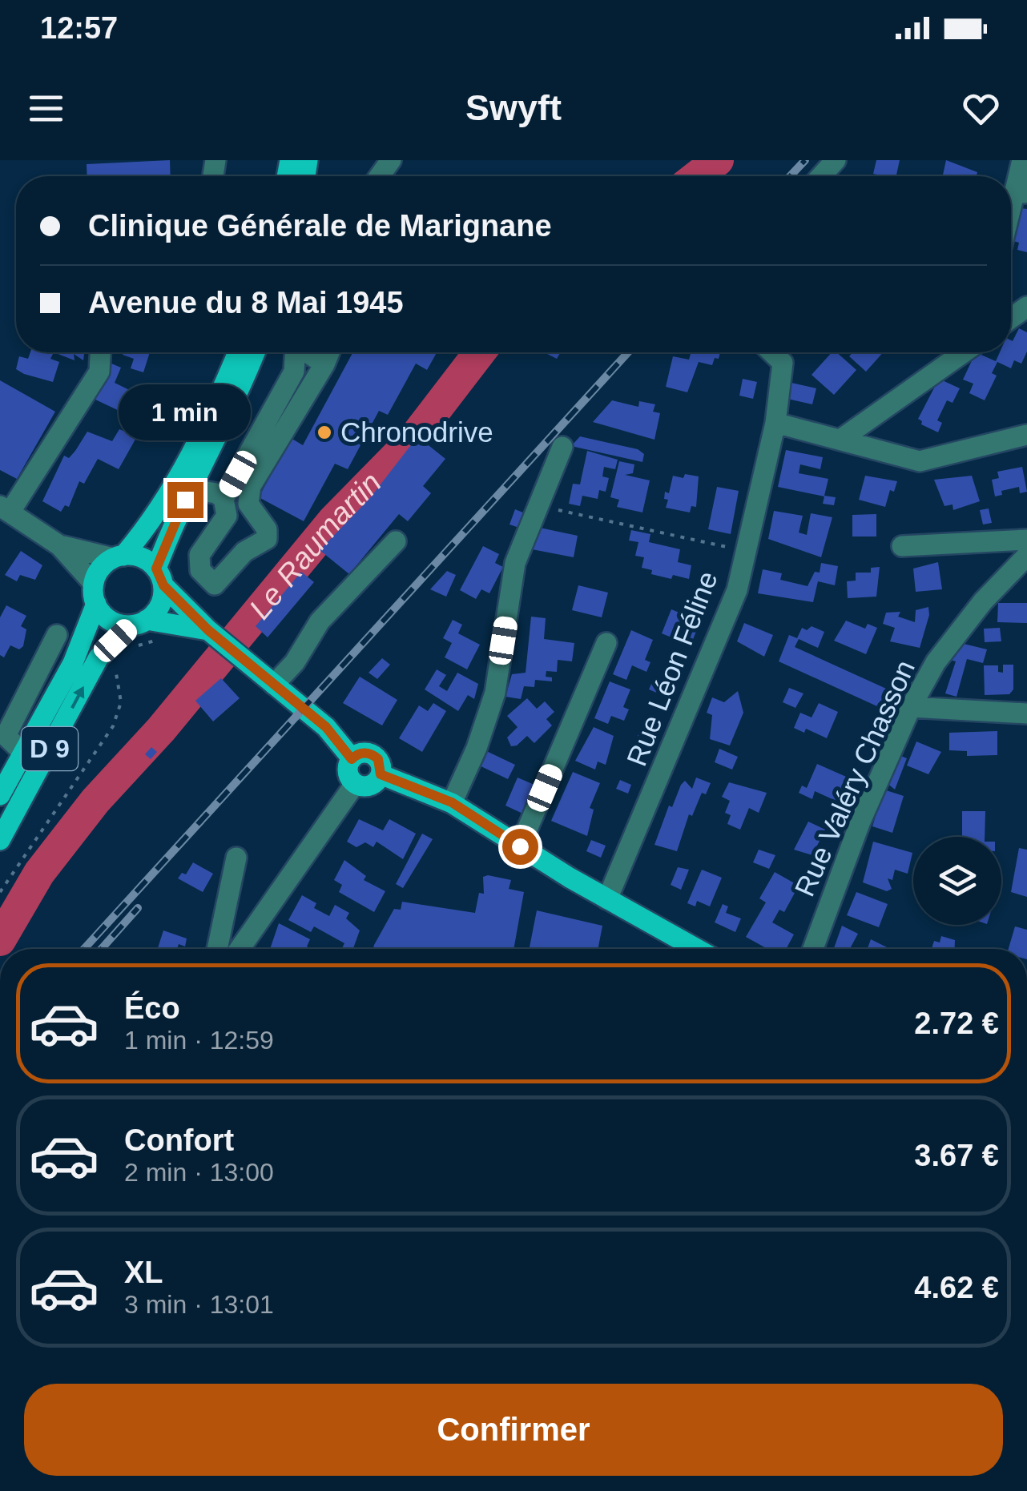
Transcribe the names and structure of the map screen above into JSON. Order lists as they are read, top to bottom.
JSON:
{
  "streets": {
    "main road": ["D 9"],
    "street": ["Rue Léon Féline", "Rue Valéry Chasson"]
  },
  "water": ["Le Raumartin"],
  "places": ["Chronodrive"],
  "page": {
    "status": "12:57",
    "header": "Swyft",
    "banner": ["Clinique Générale de Marignane", "Avenue du 8 Mai 1945"],
    "bubble": "1 min",
    "list": [
      {
        "name": "Éco",
        "note": "1 min · 12:59",
        "value": "2.72 €"
      },
      {
        "name": "Confort",
        "note": "2 min · 13:00",
        "value": "3.67 €"
      },
      {
        "name": "XL",
        "note": "3 min · 13:01",
        "value": "4.62 €"
      }
    ],
    "buttons": "Confirmer"
  }
}
